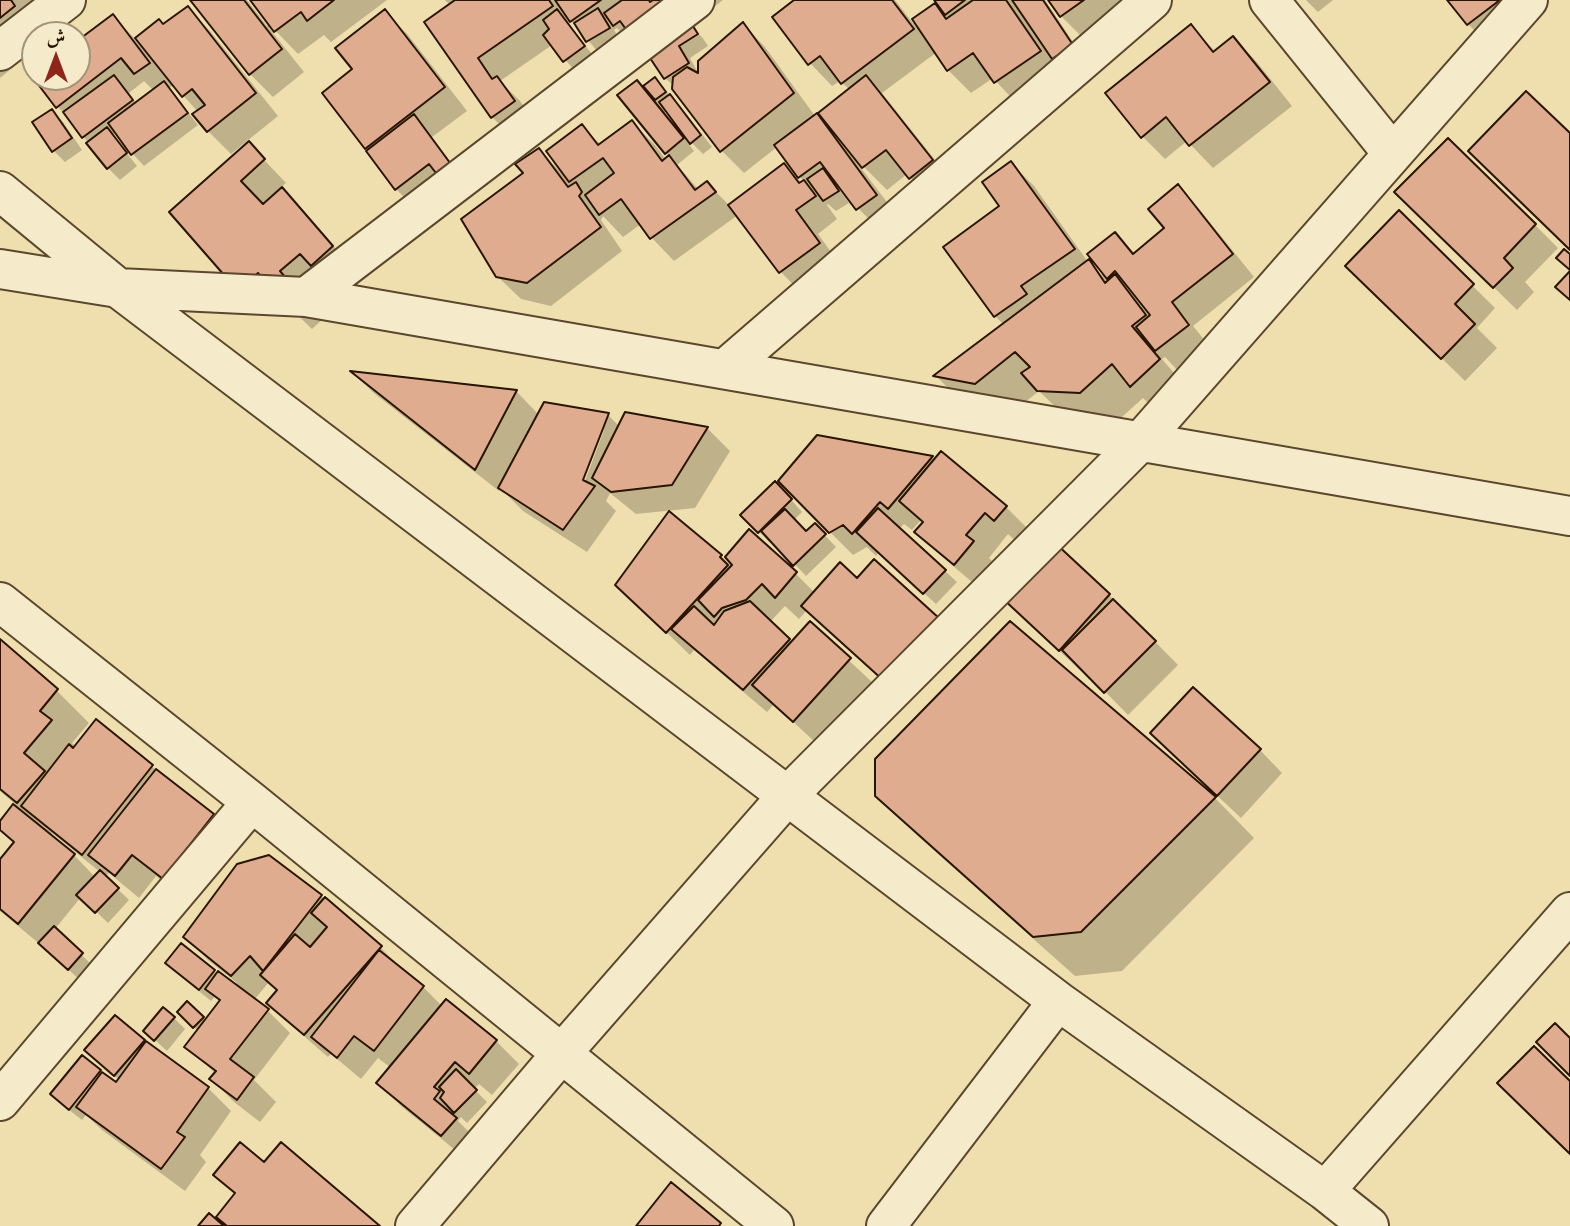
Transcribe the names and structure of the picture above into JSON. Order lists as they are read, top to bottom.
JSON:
{
  "north": "top"
}
